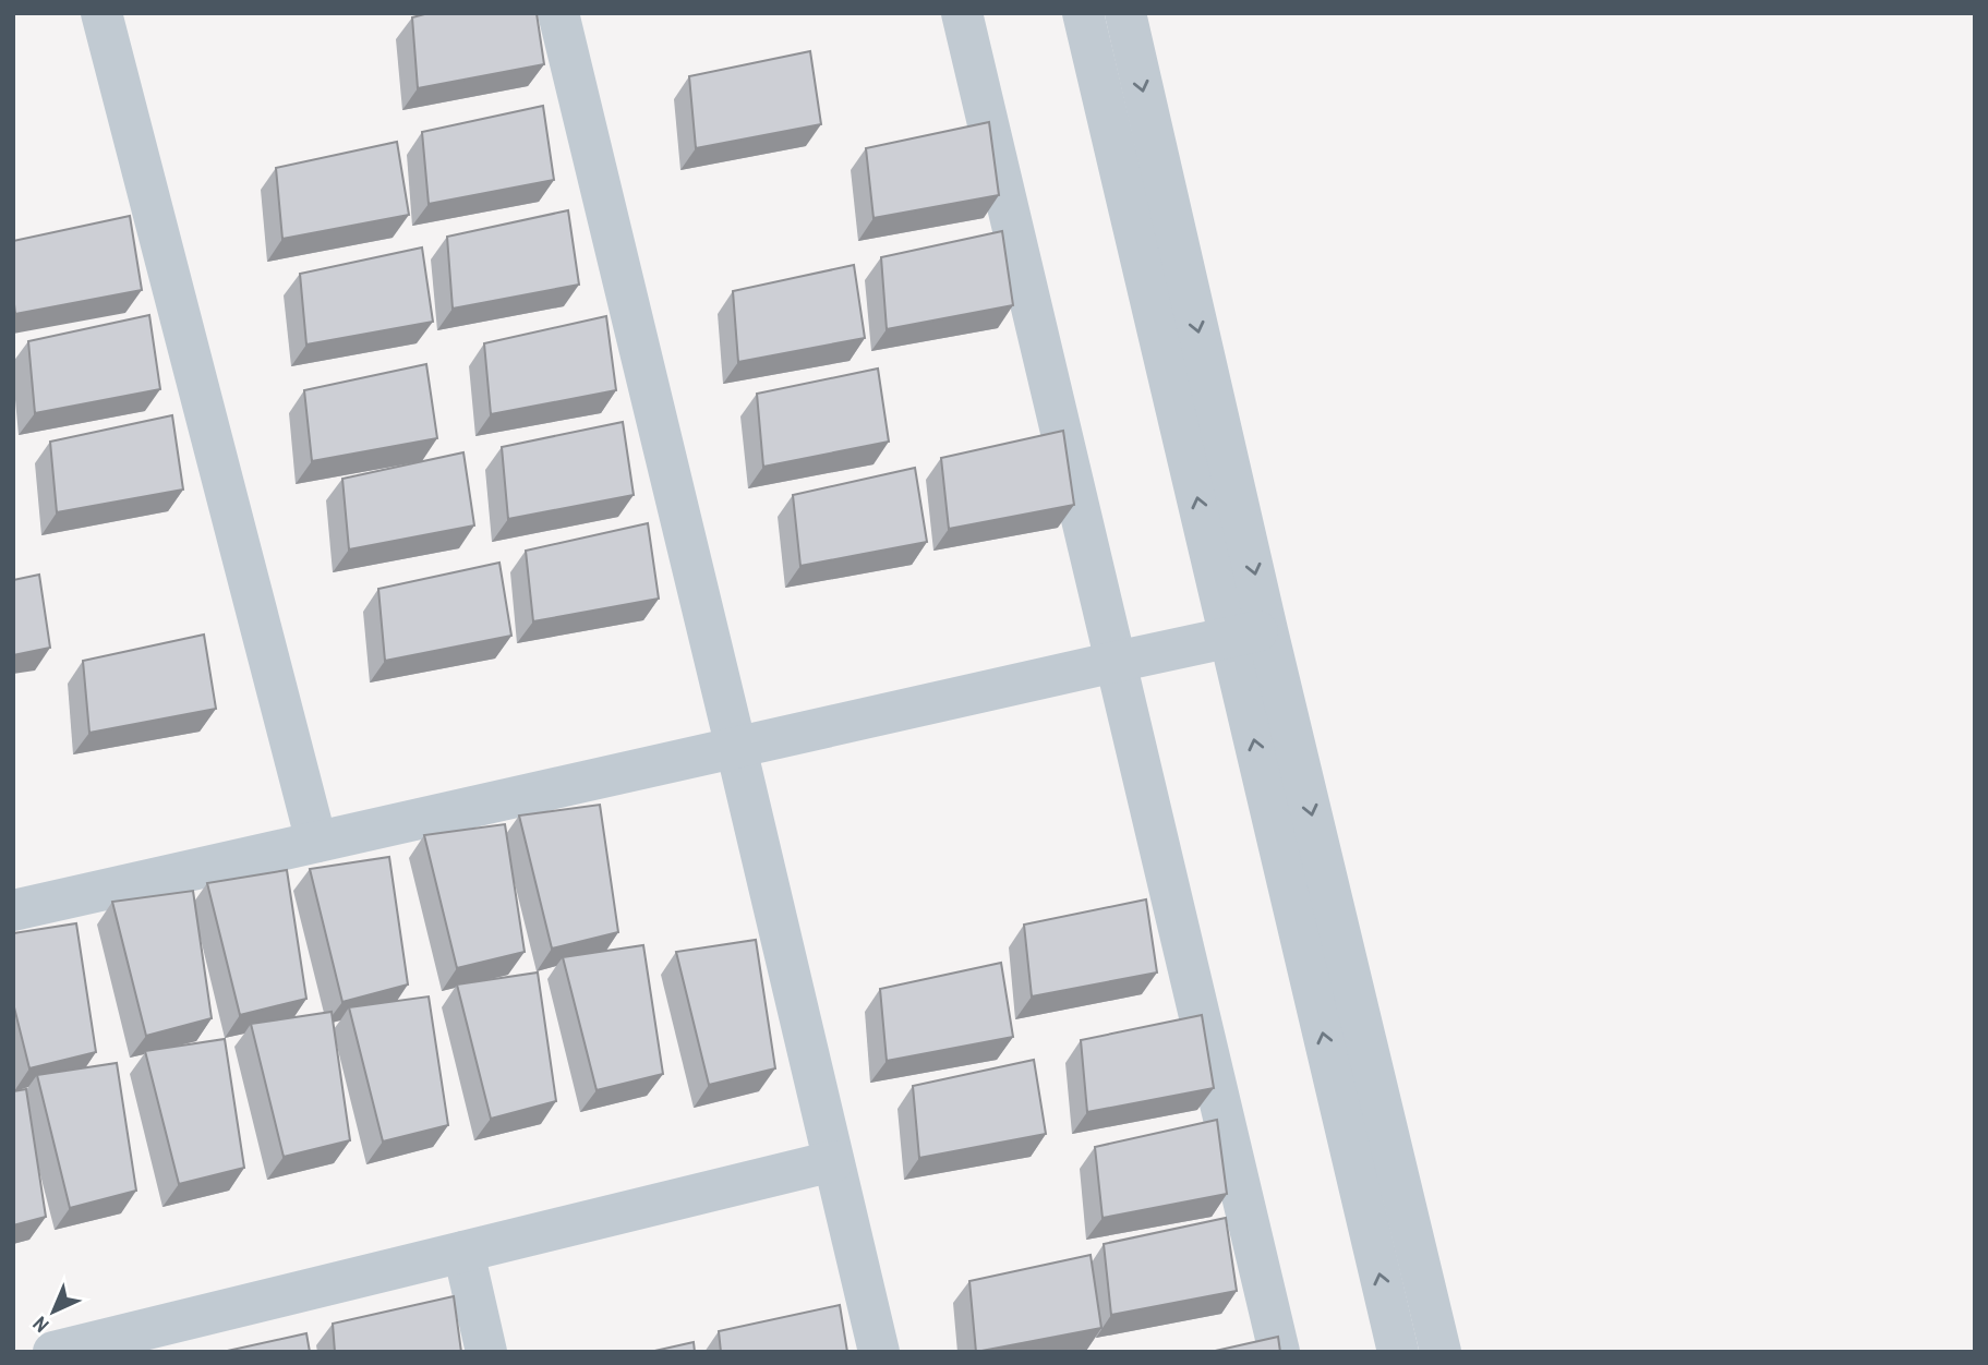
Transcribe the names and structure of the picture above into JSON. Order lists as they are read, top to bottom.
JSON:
{
  "north": "bottom left"
}
